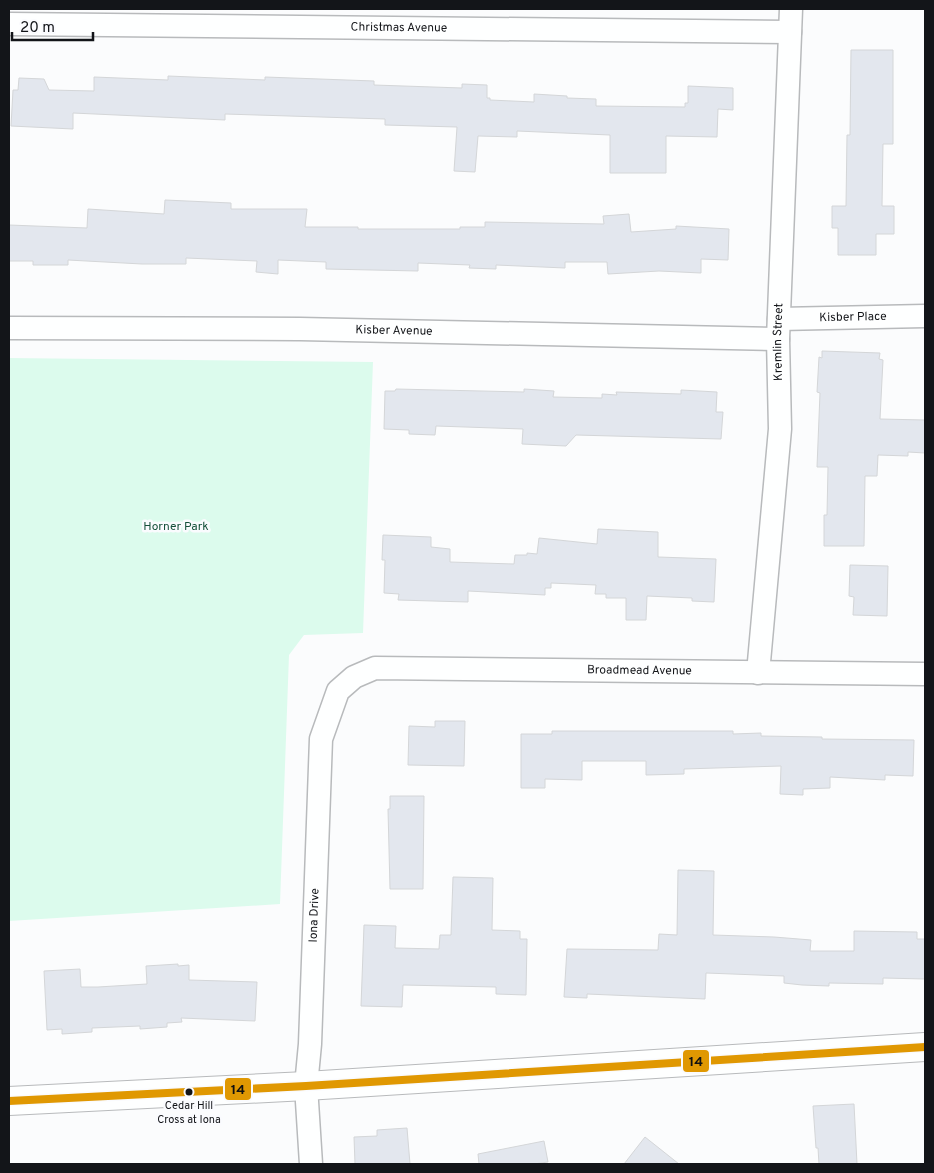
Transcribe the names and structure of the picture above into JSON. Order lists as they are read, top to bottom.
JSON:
{
  "streets": {
    "street": [
      "Christmas Avenue",
      "Kisber Place",
      "Kisber Avenue",
      "Kremlin Street",
      "Broadmead Avenue",
      "Iona Drive"
    ]
  },
  "crossings": [
    ["Christmas Avenue", "Kremlin Street"],
    ["Kisber Place", "Kisber Avenue"],
    ["Kisber Place", "Kremlin Street"],
    ["Kisber Avenue", "Kremlin Street"],
    ["Kremlin Street", "Broadmead Avenue"],
    ["Broadmead Avenue", "Iona Drive"]
  ],
  "parks": ["Horner Park"],
  "places": ["Cedar Hill Cross at Iona"],
  "lines": ["transit line 14"],
  "scale_bar": "20 m"
}
